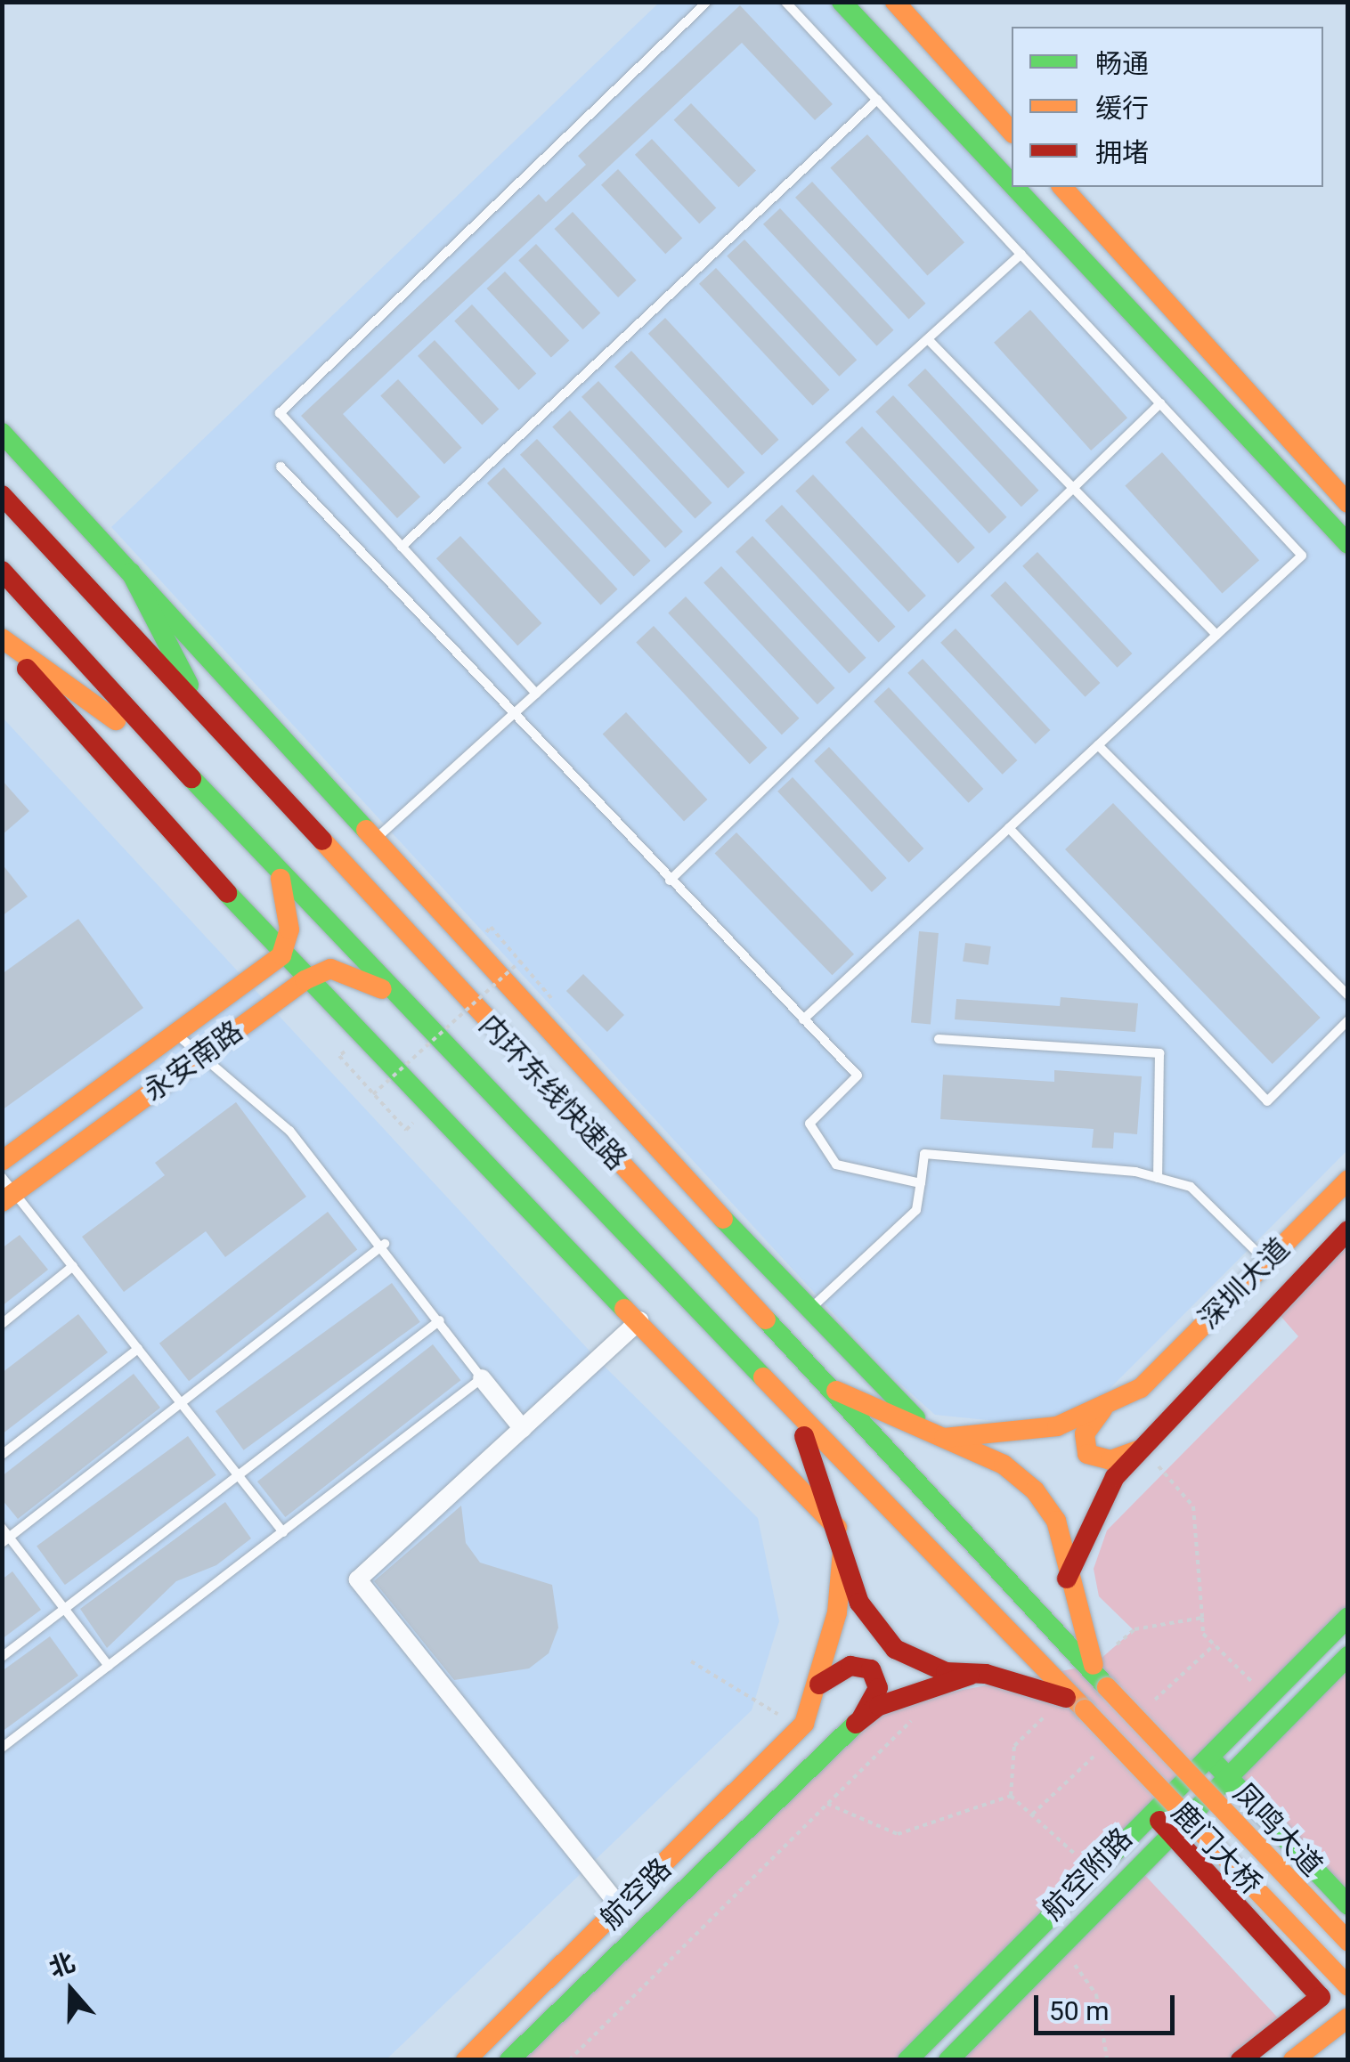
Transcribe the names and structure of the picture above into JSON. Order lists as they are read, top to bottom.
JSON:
{
  "streets": {
    "main road": [
      "永安南路",
      "内环东线快速路",
      "深圳大道",
      "凤鸣大道",
      "鹿门大桥",
      "航空附路",
      "航空路"
    ]
  },
  "crossings": [
    ["永安南路", "内环东线快速路"],
    ["内环东线快速路", "鹿门大桥"],
    ["凤鸣大道", "航空附路"]
  ],
  "legend": ["畅通", "缓行", "拥堵"],
  "scale_bar": "50 m",
  "north": "top"
}
